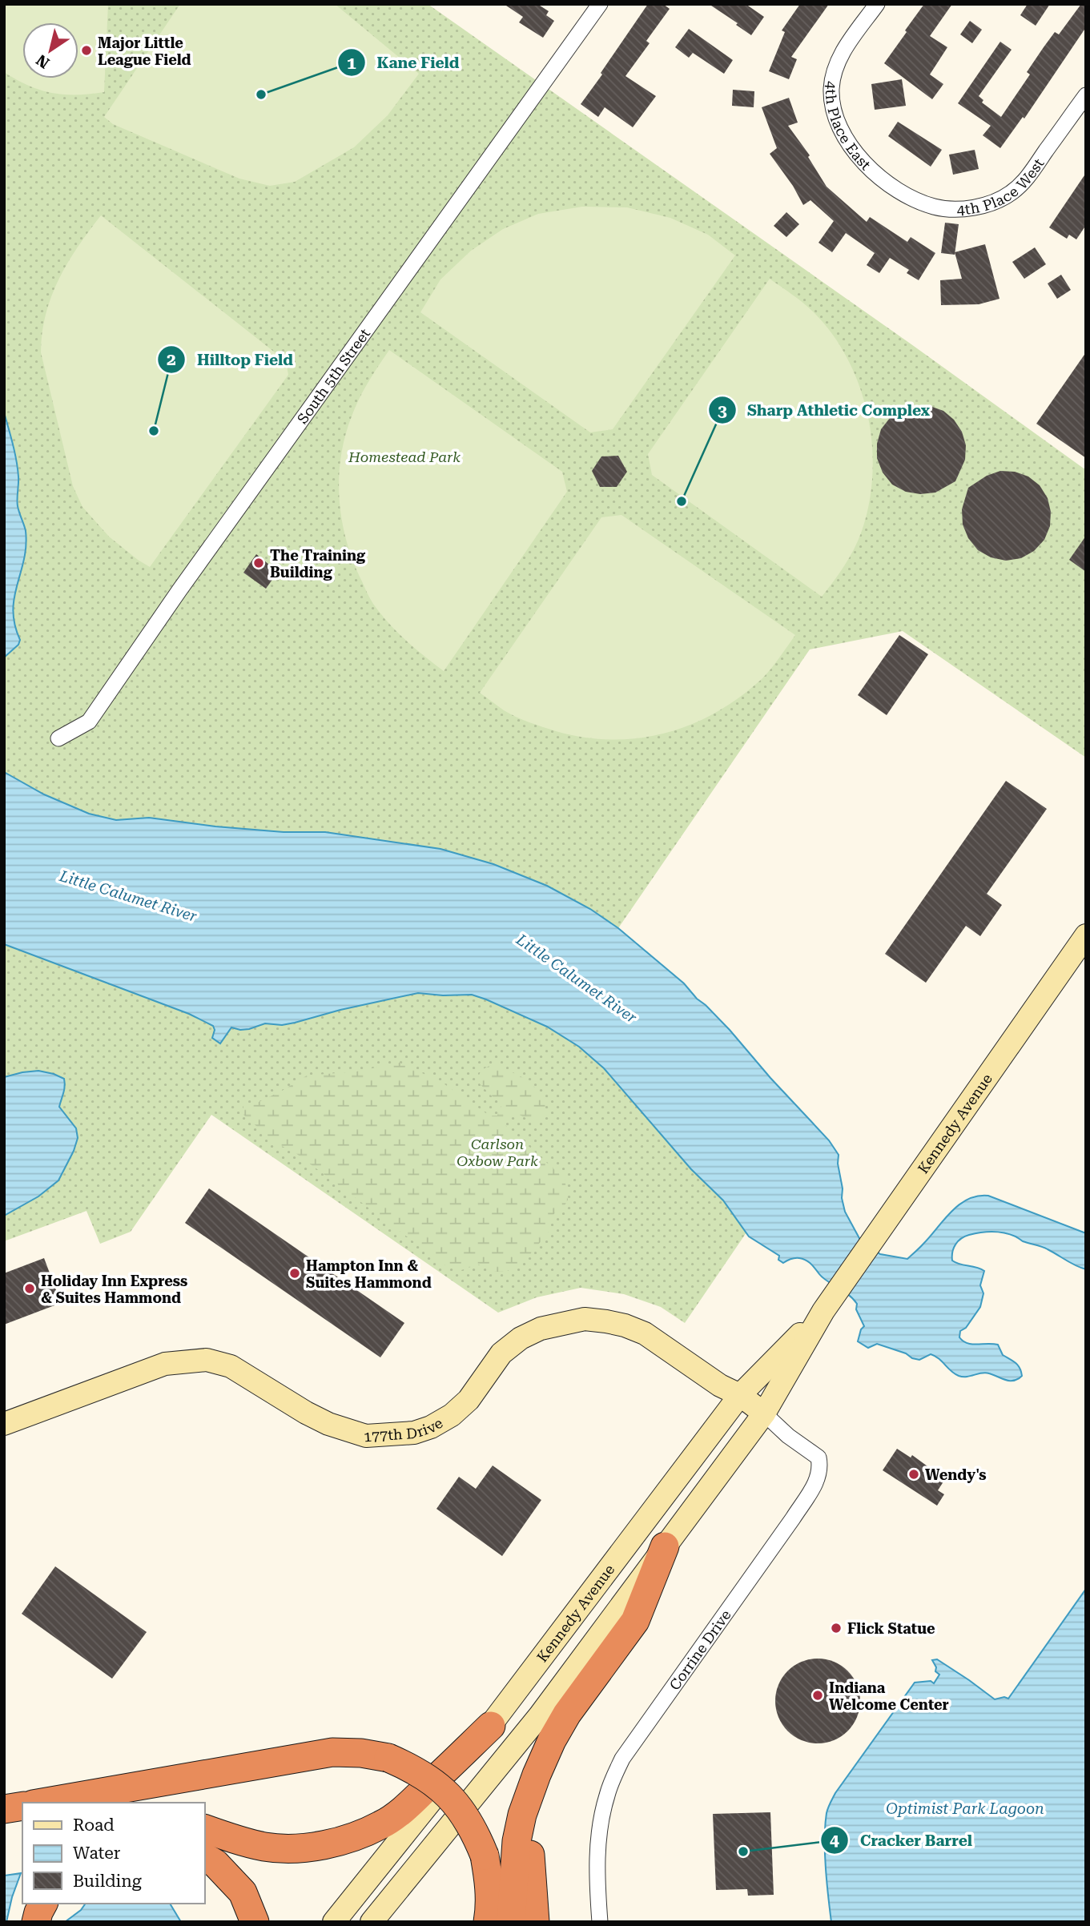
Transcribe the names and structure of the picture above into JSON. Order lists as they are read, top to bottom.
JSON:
{
  "streets": {
    "main road": ["Kennedy Avenue", "177th Drive"],
    "street": [
      "4th Place East",
      "4th Place West",
      "South 5th Street",
      "Corrine Drive"
    ]
  },
  "crossings": [
    ["4th Place East", "4th Place West"],
    ["Kennedy Avenue", "177th Drive"],
    ["Kennedy Avenue", "Corrine Drive"],
    ["177th Drive", "Corrine Drive"]
  ],
  "water": ["Little Calumet River", "Optimist Park Lagoon"],
  "parks": ["Homestead Park", "Carlson Oxbow Park"],
  "places": [
    "Major Little League Field",
    "Kane Field",
    "Hilltop Field",
    "Sharp Athletic Complex",
    "The Training Building",
    "Hampton Inn & Suites Hammond",
    "Holiday Inn Express & Suites Hammond",
    "Wendy's",
    "Flick Statue",
    "Indiana Welcome Center",
    "Cracker Barrel"
  ],
  "legend": ["Road", "Water", "Building"],
  "north": "bottom left"
}
